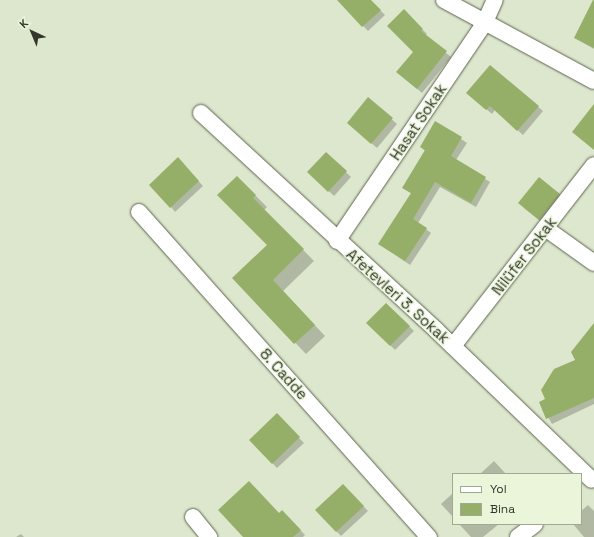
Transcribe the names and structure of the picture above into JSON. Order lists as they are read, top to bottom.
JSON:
{
  "streets": {
    "street": [
      "Hasat Sokak",
      "Nilüfer Sokak",
      "Afetevleri 3. Sokak",
      "8. Cadde"
    ]
  },
  "crossings": [
    ["Hasat Sokak", "Afetevleri 3. Sokak"],
    ["Nilüfer Sokak", "Afetevleri 3. Sokak"]
  ],
  "legend": ["Yol", "Bina"],
  "north": "top left"
}
